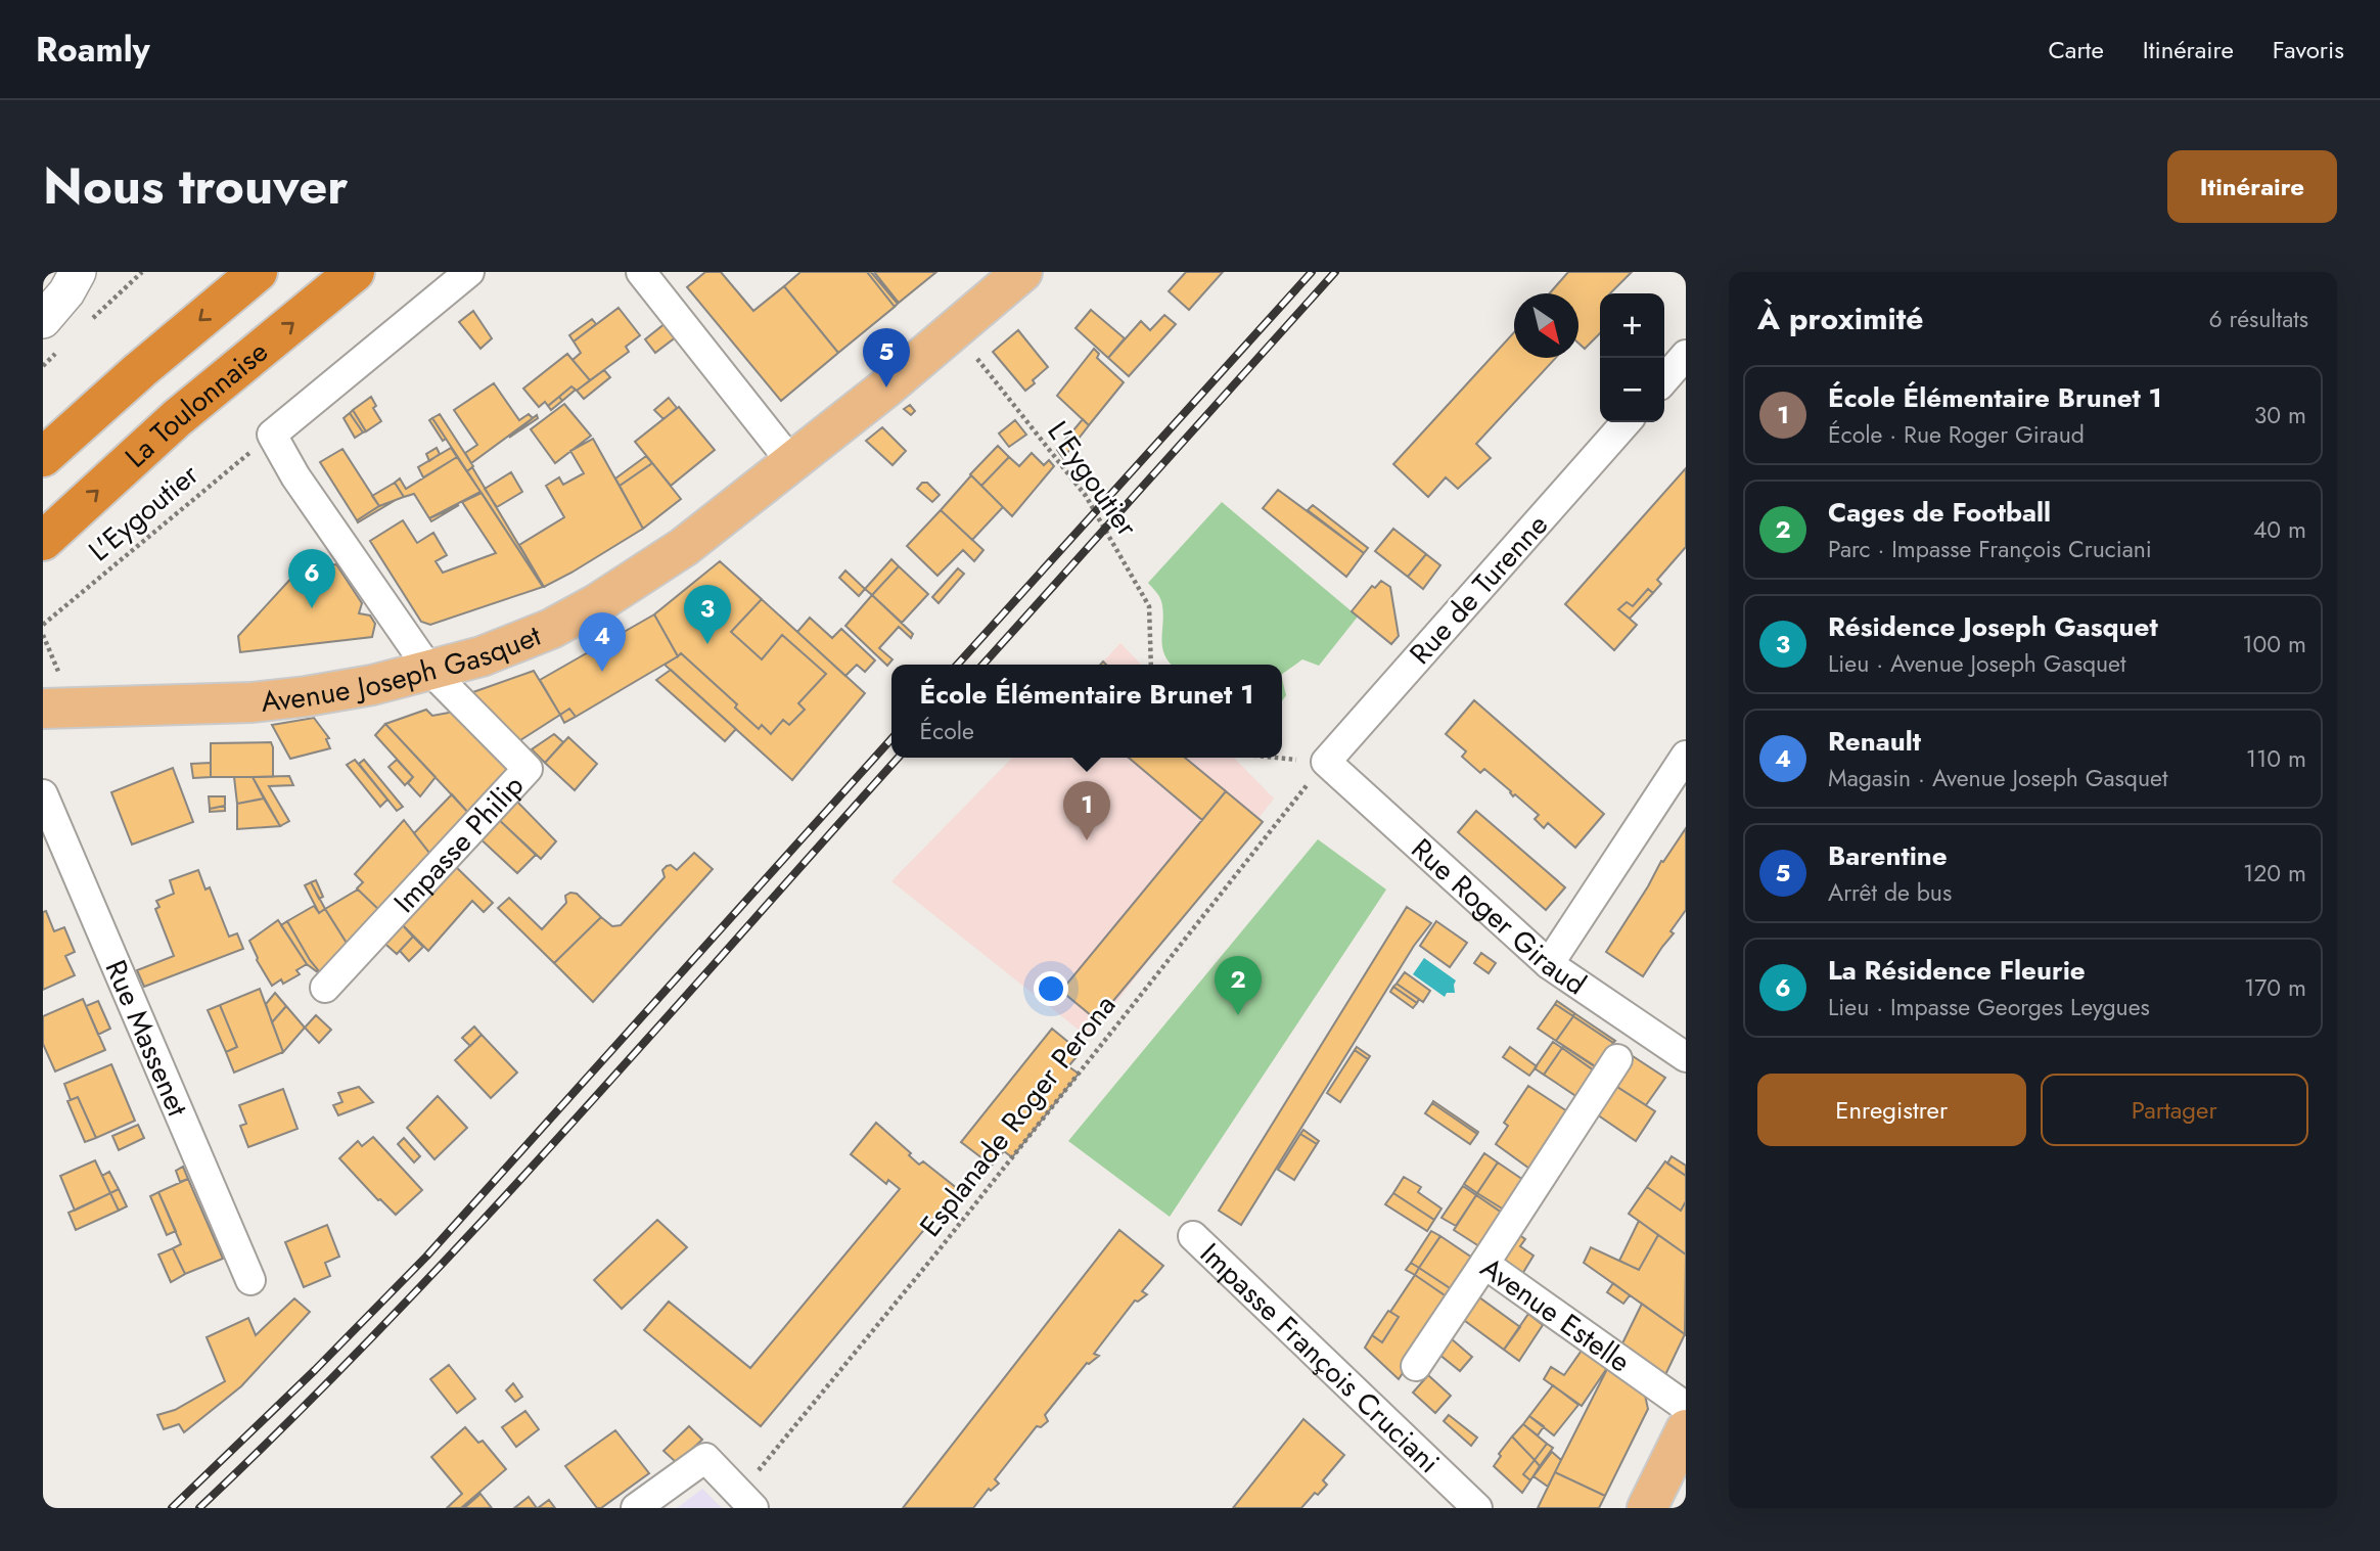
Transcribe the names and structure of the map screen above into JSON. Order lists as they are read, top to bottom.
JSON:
{
  "streets": {
    "highway": ["La Toulonnaise"],
    "main road": ["Avenue Joseph Gasquet"],
    "street": [
      "Rue de Turenne",
      "Impasse Philip",
      "Rue Roger Giraud",
      "Rue Massenet",
      "Avenue Estelle",
      "Impasse François Cruciani"
    ],
    "path": ["L'Eygoutier", "Esplanade Roger Perona"]
  },
  "crossings": [
    ["L'Eygoutier", "Avenue Joseph Gasquet"],
    ["Rue de Turenne", "Rue Roger Giraud"],
    ["Rue de Turenne", "Esplanade Roger Perona"],
    ["Avenue Joseph Gasquet", "Impasse Philip"],
    ["Rue Roger Giraud", "Esplanade Roger Perona"]
  ],
  "north": "bottom right",
  "page": {
    "header": "Roamly",
    "nav": ["Carte", "Itinéraire", "Favoris"],
    "title": "Nous trouver",
    "buttons": [
      "Itinéraire",
      ["Enregistrer", "Partager"]
    ],
    "heading": ["À proximité", "6 résultats"],
    "map_buttons": ["+", "−"],
    "pins": [
      "5",
      "6",
      "3",
      "4",
      "1",
      "2"
    ],
    "list": [
      {
        "mark": "1",
        "name": "École Élémentaire Brunet 1",
        "note": "École · Rue Roger Giraud",
        "value": "30 m"
      },
      {
        "mark": "2",
        "name": "Cages de Football",
        "note": "Parc · Impasse François Cruciani",
        "value": "40 m"
      },
      {
        "mark": "3",
        "name": "Résidence Joseph Gasquet",
        "note": "Lieu · Avenue Joseph Gasquet",
        "value": "100 m"
      },
      {
        "mark": "4",
        "name": "Renault",
        "note": "Magasin · Avenue Joseph Gasquet",
        "value": "110 m"
      },
      {
        "mark": "5",
        "name": "Barentine",
        "note": "Arrêt de bus",
        "value": "120 m"
      },
      {
        "mark": "6",
        "name": "La Résidence Fleurie",
        "note": "Lieu · Impasse Georges Leygues",
        "value": "170 m"
      }
    ],
    "popup": ["École Élémentaire Brunet 1", "École"]
  }
}
